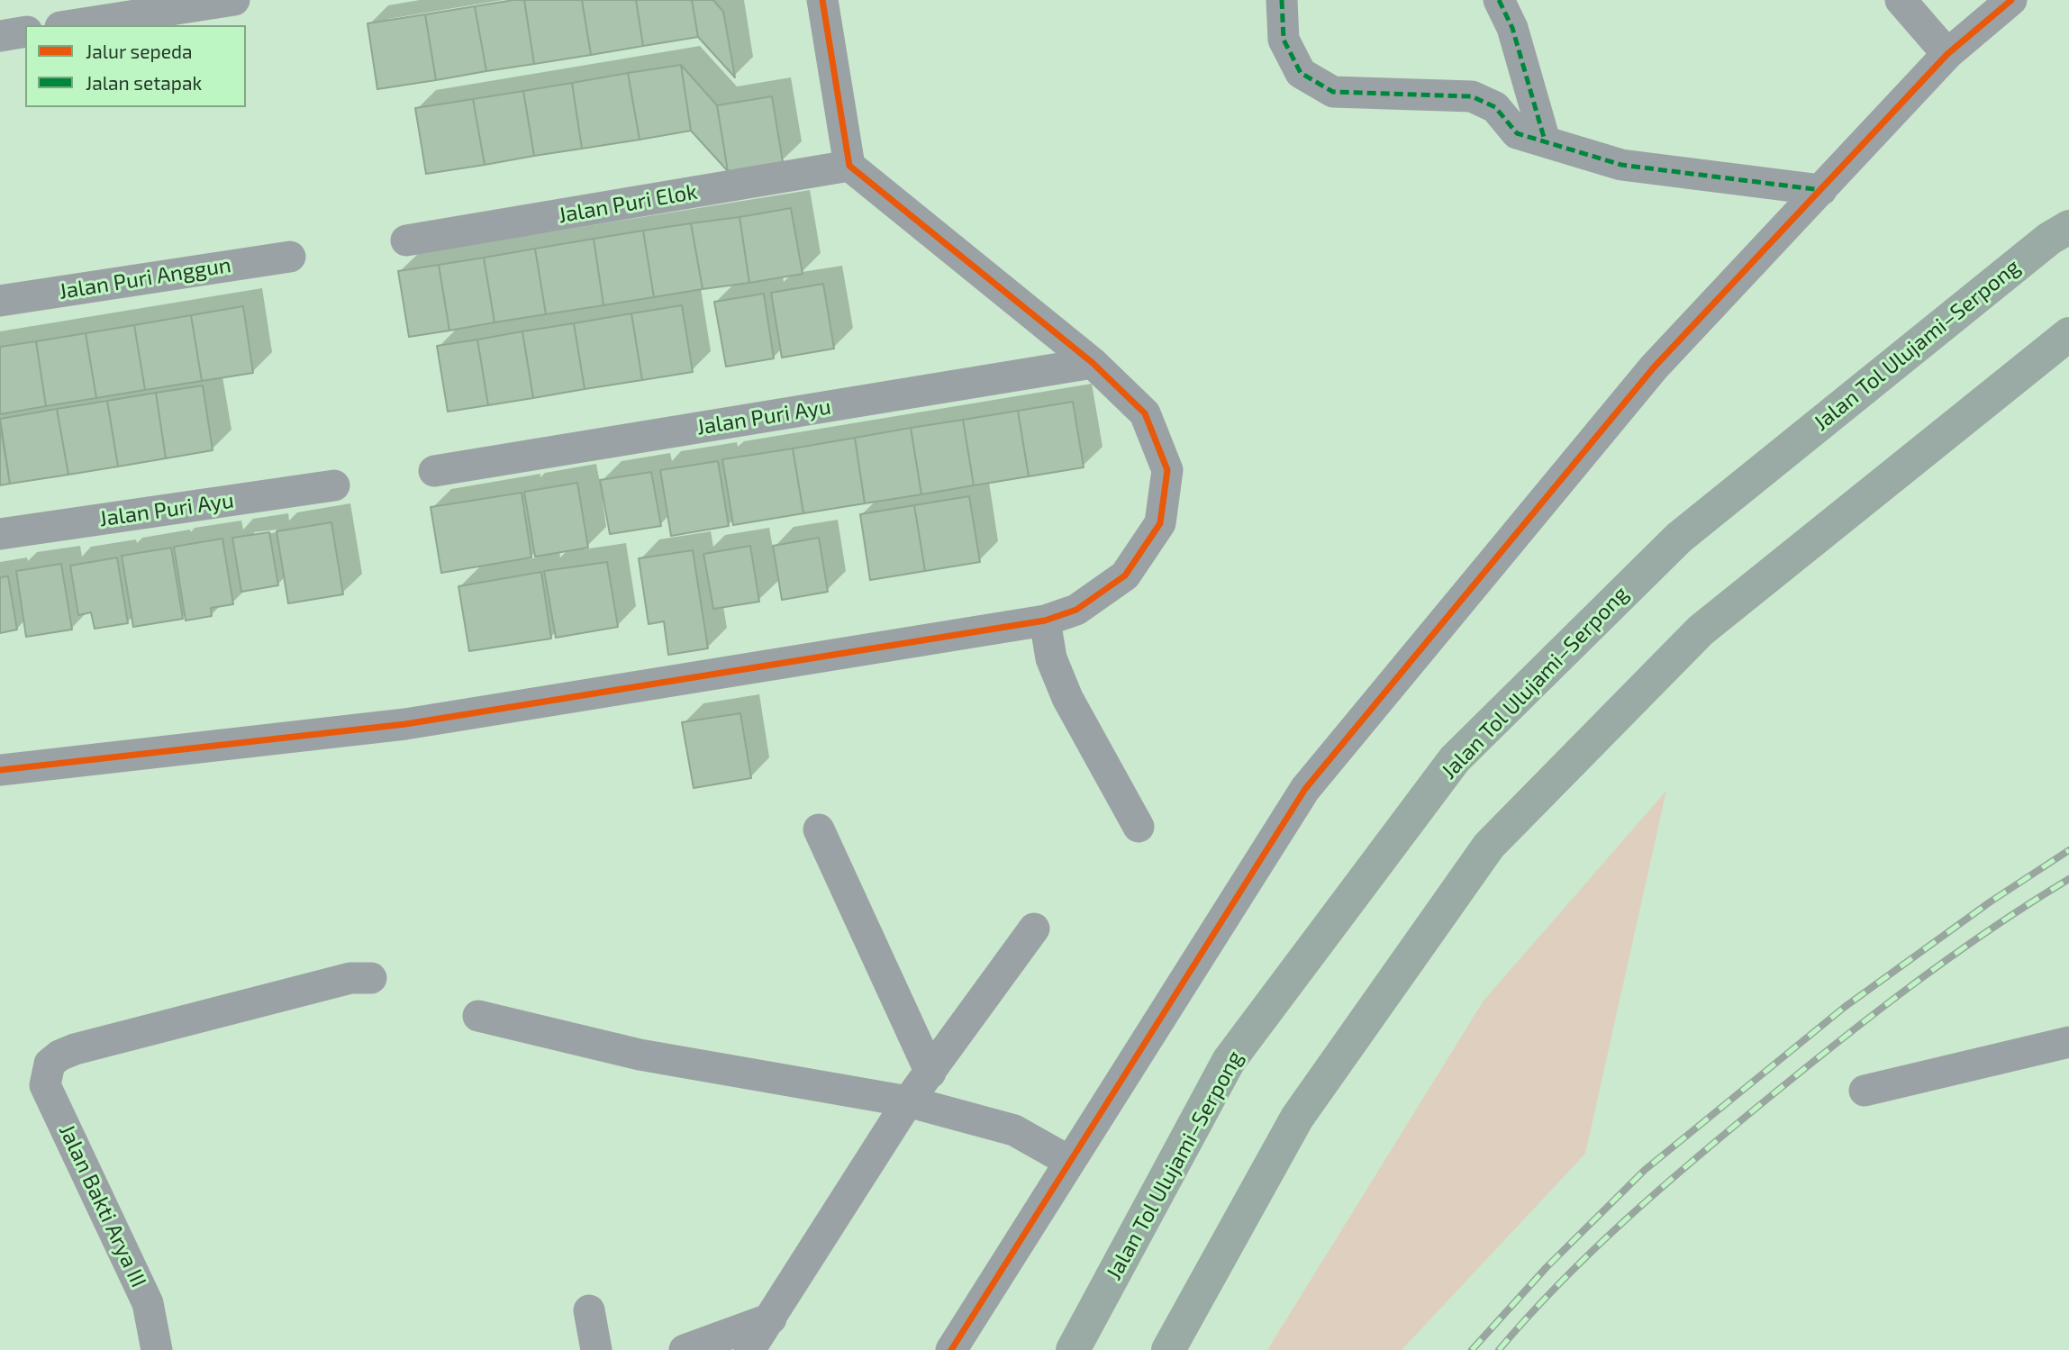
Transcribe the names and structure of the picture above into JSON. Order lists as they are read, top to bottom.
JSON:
{
  "streets": {
    "highway": ["Jalan Tol Ulujami–Serpong"],
    "street": [
      "Jalan Puri Elok",
      "Jalan Puri Anggun",
      "Jalan Puri Ayu",
      "Jalan Bakti Arya III"
    ]
  },
  "legend": ["Jalur sepeda", "Jalan setapak"]
}
